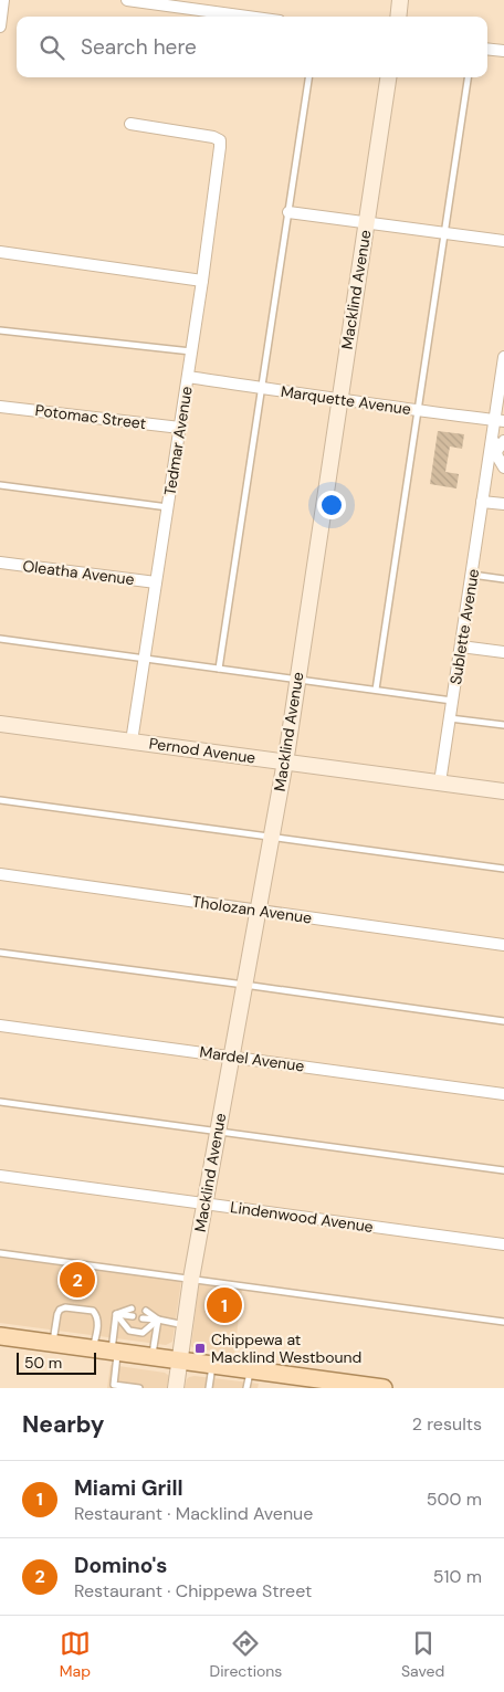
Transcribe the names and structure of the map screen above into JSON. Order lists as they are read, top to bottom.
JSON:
{
  "streets": {
    "street": [
      "Macklind Avenue",
      "Marquette Avenue",
      "Potomac Street",
      "Tedmar Avenue",
      "Oleatha Avenue",
      "Sublette Avenue",
      "Pernod Avenue",
      "Tholozan Avenue",
      "Mardel Avenue",
      "Lindenwood Avenue"
    ]
  },
  "crossings": [
    ["Macklind Avenue", "Marquette Avenue"],
    ["Macklind Avenue", "Pernod Avenue"],
    ["Macklind Avenue", "Tholozan Avenue"],
    ["Macklind Avenue", "Mardel Avenue"],
    ["Macklind Avenue", "Lindenwood Avenue"],
    ["Marquette Avenue", "Tedmar Avenue"],
    ["Marquette Avenue", "Sublette Avenue"],
    ["Potomac Street", "Tedmar Avenue"],
    ["Tedmar Avenue", "Oleatha Avenue"],
    ["Tedmar Avenue", "Pernod Avenue"],
    ["Sublette Avenue", "Pernod Avenue"]
  ],
  "places": {
    "transit": ["Chippewa at Macklind Westbound"]
  },
  "scale_bar": "50 m",
  "page": {
    "search": "Search here",
    "pins": ["2", "1"],
    "scale": "50 m",
    "heading": ["Nearby", "2 results"],
    "list": [
      {
        "mark": "1",
        "name": "Miami Grill",
        "note": "Restaurant · Macklind Avenue",
        "value": "500 m"
      },
      {
        "mark": "2",
        "name": "Domino's",
        "note": "Restaurant · Chippewa Street",
        "value": "510 m"
      }
    ],
    "nav": ["Map", "Directions", "Saved"]
  }
}
